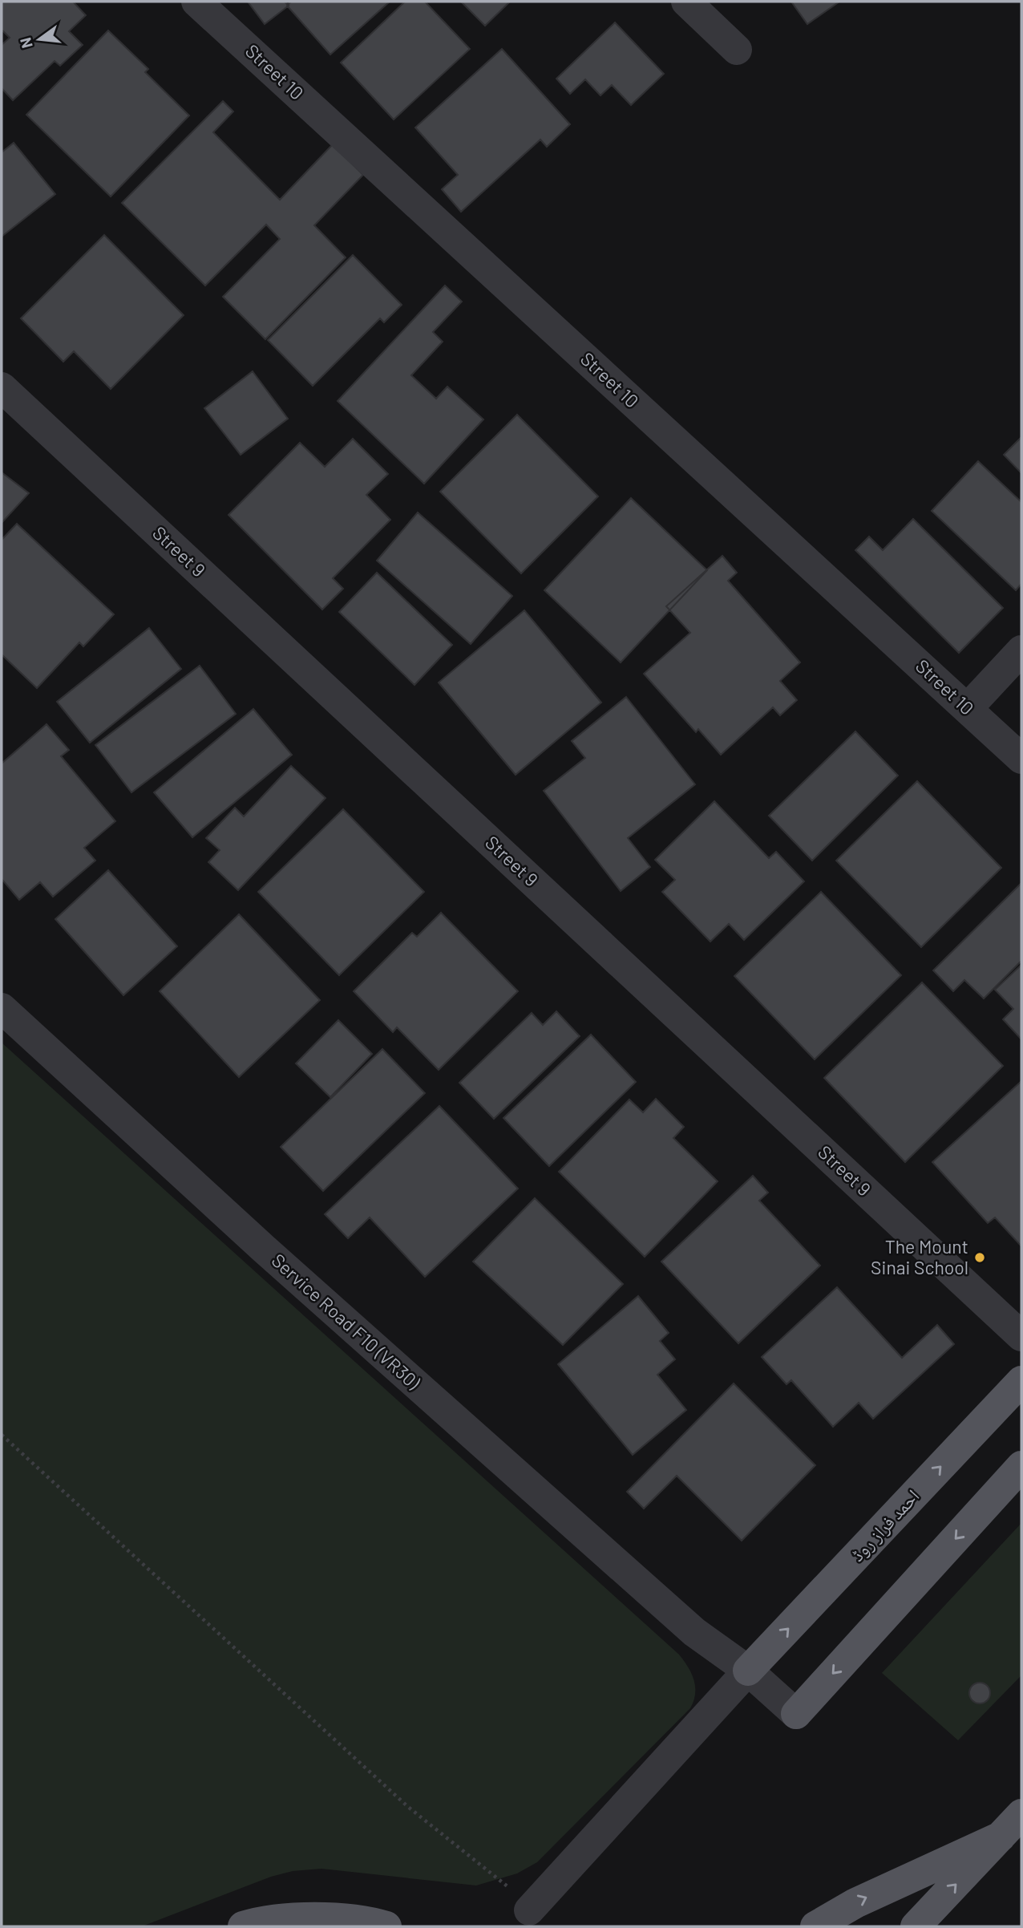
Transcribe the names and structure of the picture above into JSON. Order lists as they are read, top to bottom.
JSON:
{
  "streets": {
    "main road": ["احمد فراز روڈ"],
    "street": ["Street 10", "Street 9", "Service Road F10 (VR30)"]
  },
  "crossings": [
    ["Service Road F10 (VR30)", "احمد فراز روڈ"]
  ],
  "places": ["The Mount Sinai School"],
  "north": "left"
}
